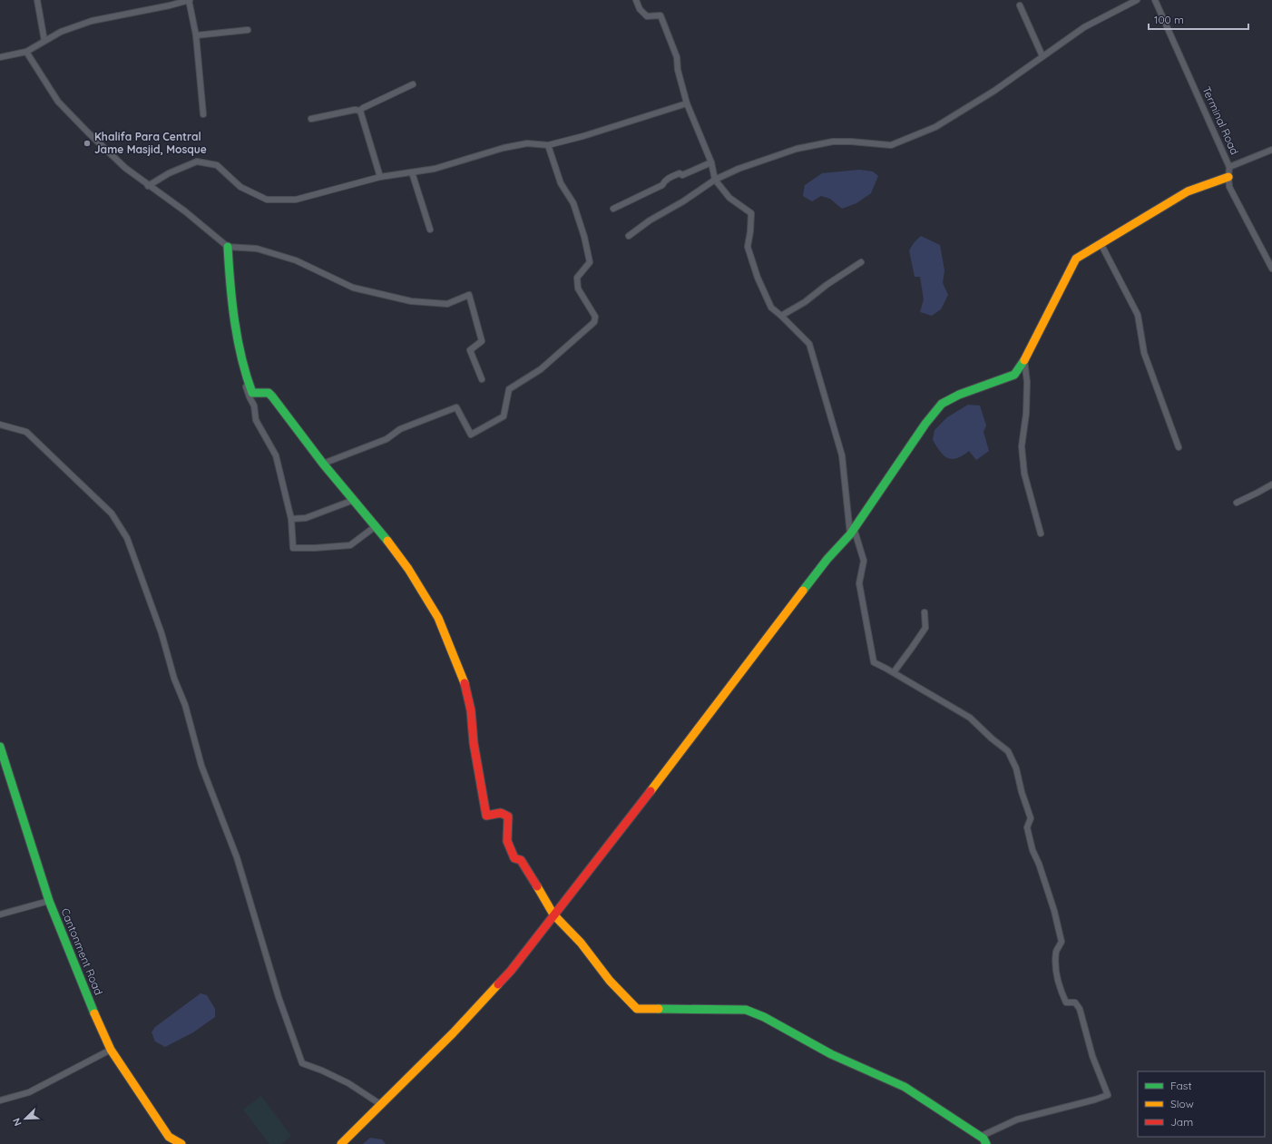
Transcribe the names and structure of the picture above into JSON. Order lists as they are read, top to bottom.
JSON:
{
  "streets": {
    "street": ["Terminal Road", "Cantonment Road"]
  },
  "places": ["Khalifa Para Central Jame Masjid, Mosque"],
  "legend": ["Fast", "Slow", "Jam"],
  "scale_bar": "100 m",
  "north": "bottom left"
}
